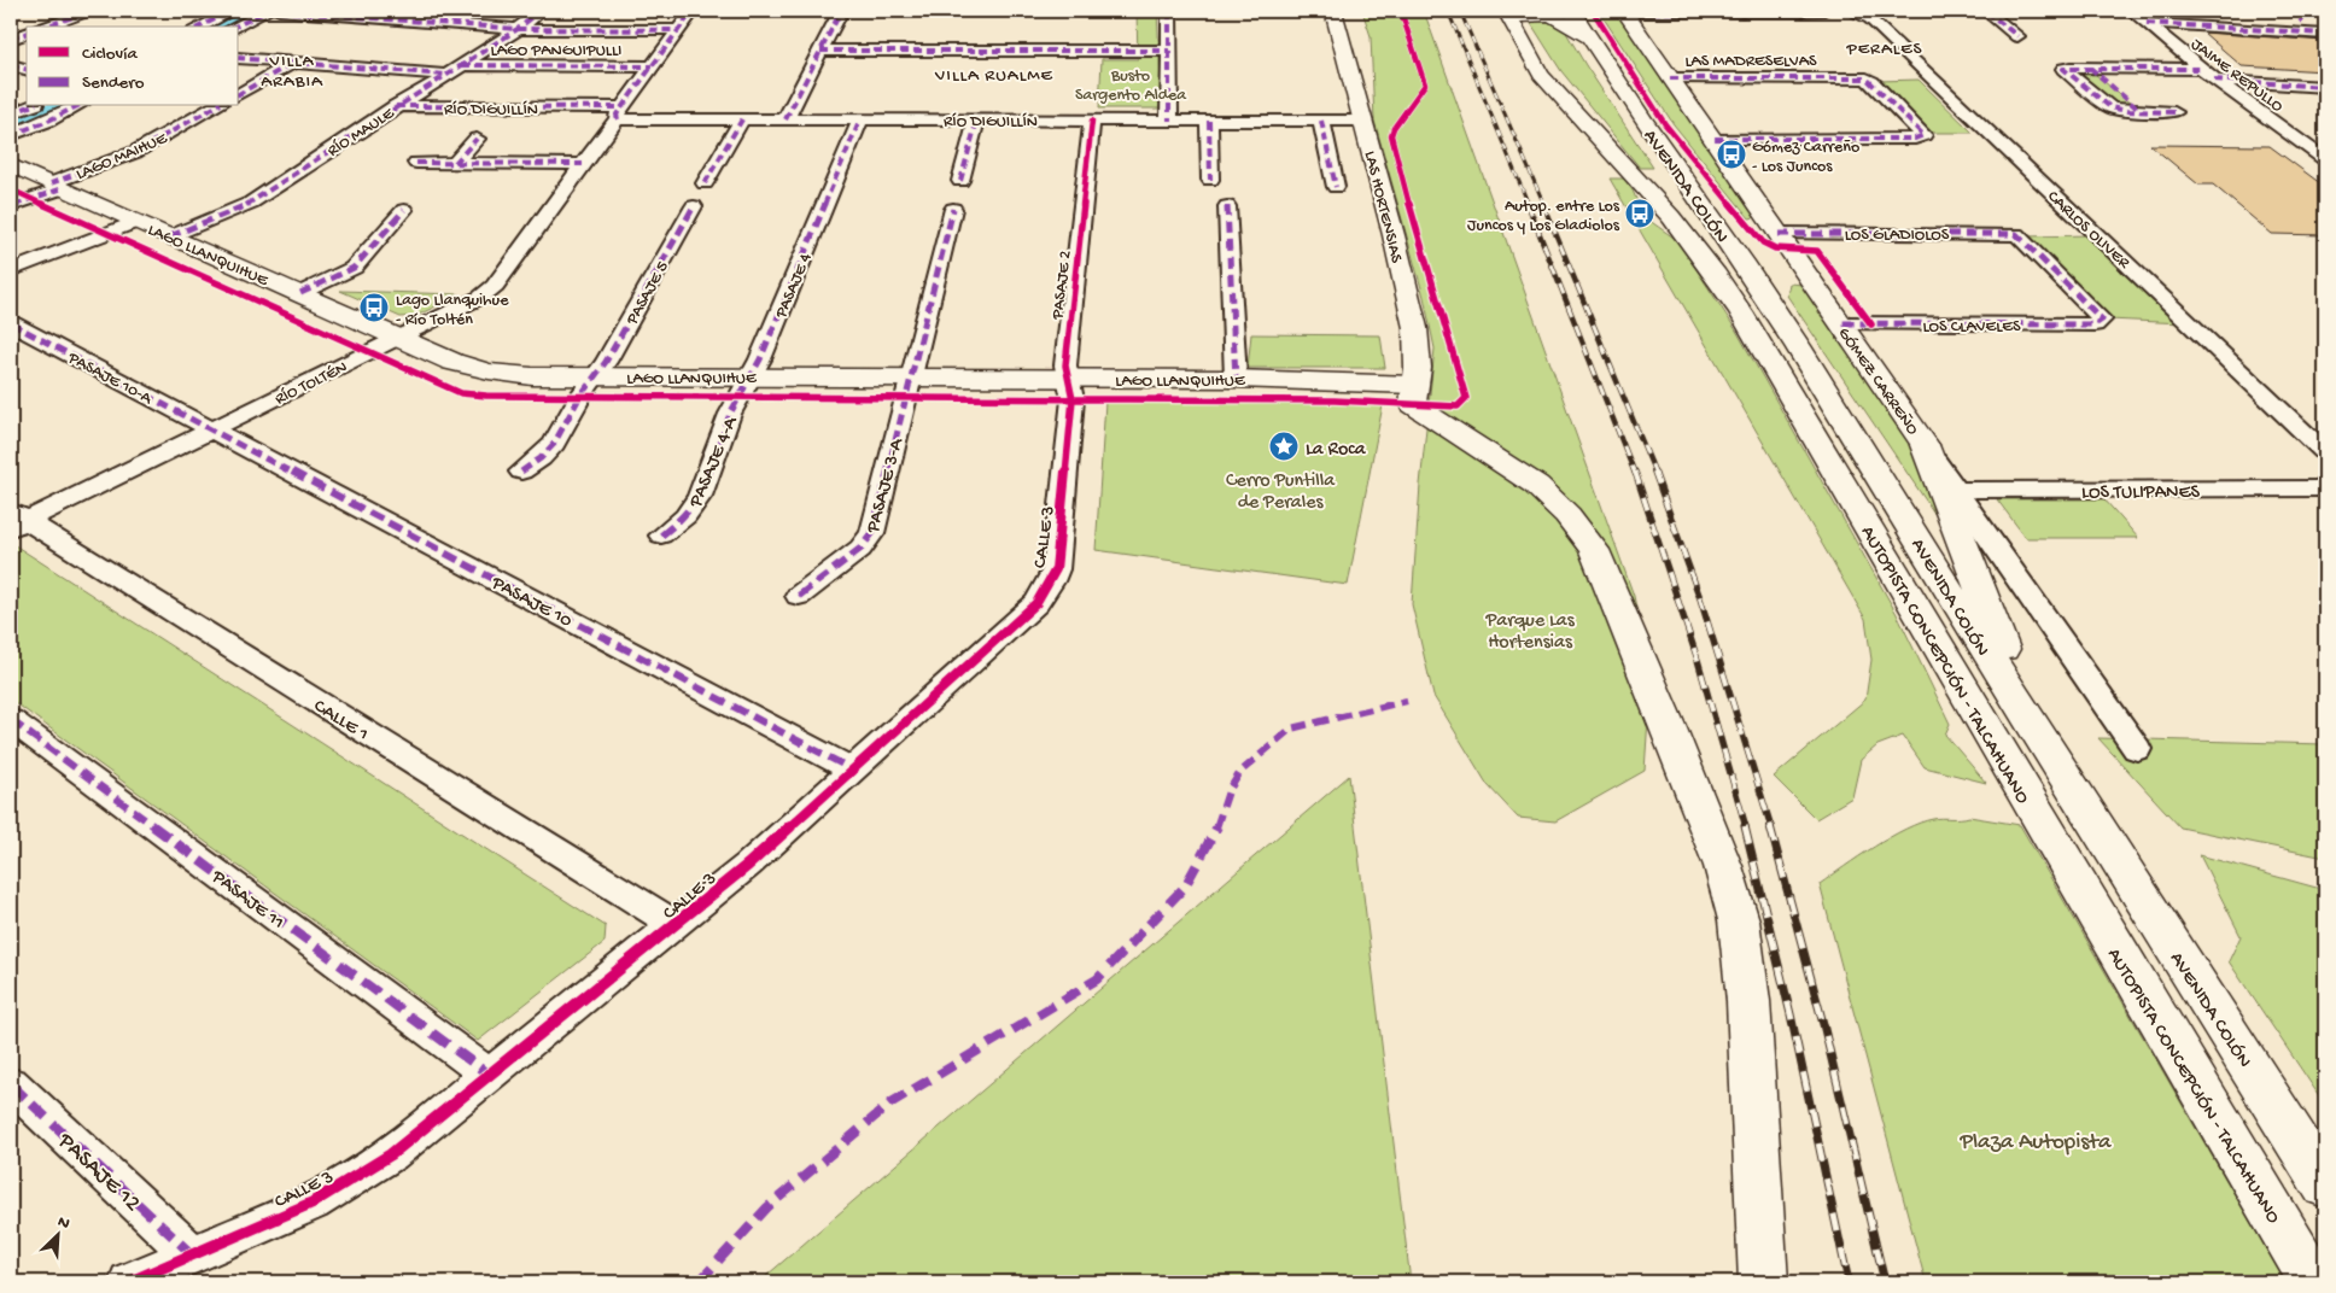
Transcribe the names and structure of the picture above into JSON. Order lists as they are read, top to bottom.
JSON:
{
  "streets": {
    "main road": [
      "AVENIDA COLÓN",
      "LAS HORTENSIAS",
      "LAGO LLANQUIHUE",
      "GÓMEZ CARREÑO",
      "AUTOPISTA CONCEPCIÓN - TALCAHUANO"
    ],
    "street": [
      "LAGO PANGUIPULLI",
      "LAS MADRESELVAS",
      "JAIME REPULLO",
      "RÍO DIGUILLÍN",
      "RÍO MAULE",
      "LAGO MAIHUE",
      "CARLOS OLIVER",
      "LOS GLADIOLOS",
      "PASAJE 4",
      "PASAJE 2",
      "PASAJE 5",
      "LOS CLAVELES",
      "PASAJE 10-A",
      "RÍO TOLTÉN",
      "PASAJE 4-A",
      "PASAJE 3-A",
      "LOS TULIPANES",
      "CALLE 3",
      "PASAJE 10",
      "CALLE 1",
      "PASAJE 11",
      "PASAJE 12"
    ]
  },
  "crossings": [
    ["LAGO PANGUIPULLI", "RÍO MAULE"],
    ["LAGO PANGUIPULLI", "RÍO TOLTÉN"],
    ["LAS MADRESELVAS", "GÓMEZ CARREÑO"],
    ["RÍO DIGUILLÍN", "RÍO MAULE"],
    ["RÍO DIGUILLÍN", "LAS HORTENSIAS"],
    ["RÍO DIGUILLÍN", "PASAJE 4"],
    ["RÍO DIGUILLÍN", "PASAJE 2"],
    ["RÍO DIGUILLÍN", "RÍO TOLTÉN"],
    ["RÍO MAULE", "LAGO LLANQUIHUE"],
    ["LAGO MAIHUE", "LAGO LLANQUIHUE"],
    ["LAS HORTENSIAS", "LAGO LLANQUIHUE"],
    ["LOS GLADIOLOS", "LOS CLAVELES"],
    ["LOS GLADIOLOS", "GÓMEZ CARREÑO"],
    ["LAGO LLANQUIHUE", "PASAJE 4"],
    ["LAGO LLANQUIHUE", "PASAJE 2"],
    ["LAGO LLANQUIHUE", "PASAJE 5"],
    ["LAGO LLANQUIHUE", "RÍO TOLTÉN"],
    ["LAGO LLANQUIHUE", "PASAJE 4-A"],
    ["LAGO LLANQUIHUE", "PASAJE 3-A"],
    ["LAGO LLANQUIHUE", "CALLE 3"],
    ["PASAJE 4", "PASAJE 4-A"],
    ["PASAJE 2", "CALLE 3"],
    ["LOS CLAVELES", "GÓMEZ CARREÑO"],
    ["PASAJE 10-A", "RÍO TOLTÉN"],
    ["PASAJE 10-A", "PASAJE 10"],
    ["GÓMEZ CARREÑO", "LOS TULIPANES"],
    ["RÍO TOLTÉN", "PASAJE 10"],
    ["RÍO TOLTÉN", "CALLE 1"],
    ["CALLE 3", "PASAJE 10"],
    ["CALLE 3", "CALLE 1"],
    ["CALLE 3", "PASAJE 11"],
    ["CALLE 3", "PASAJE 12"]
  ],
  "districts": ["PERALES", "VILLA ARABIA", "VILLA RUALME"],
  "parks": [
    "Busto Sargento Aldea",
    "Cerro Puntilla de Perales",
    "Parque Las Hortensias",
    "Plaza Autopista"
  ],
  "places": {
    "bus stop": ["Gómez Carreño - Los Juncos", "Autop. entre Los Juncos y Los Gladiolos", "Lago Llanquihue - Río Toltén"],
    "place": ["La Roca"]
  },
  "legend": ["Ciclovía", "Sendero"],
  "north": "top right"
}
